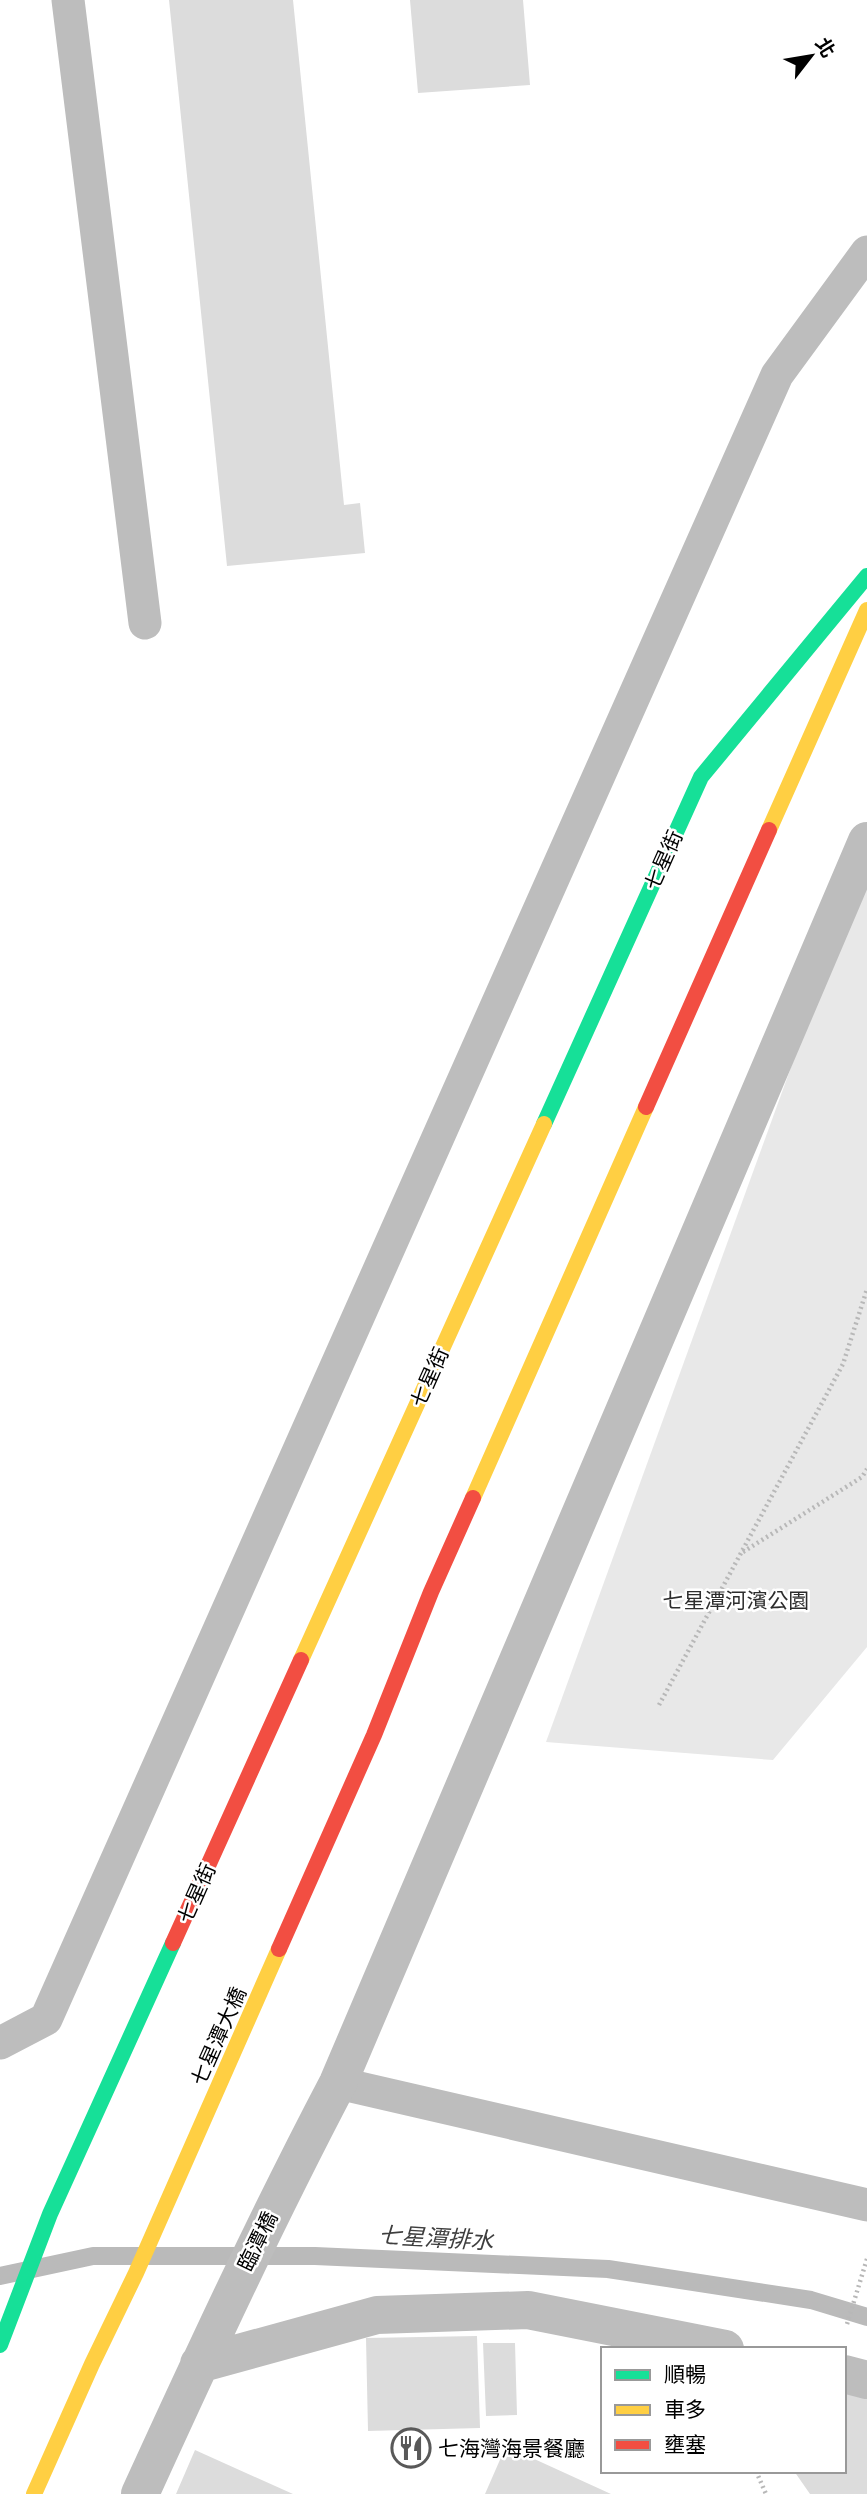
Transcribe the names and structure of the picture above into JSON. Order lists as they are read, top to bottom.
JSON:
{
  "streets": {
    "main road": ["七星街", "七星潭大橋"],
    "street": ["臨潭橋"]
  },
  "water": ["七星潭排水"],
  "parks": ["七星潭河濱公園"],
  "places": {
    "restaurant": ["七海灣海景餐廳"]
  },
  "legend": ["順暢", "車多", "壅塞"],
  "north": "top right"
}
